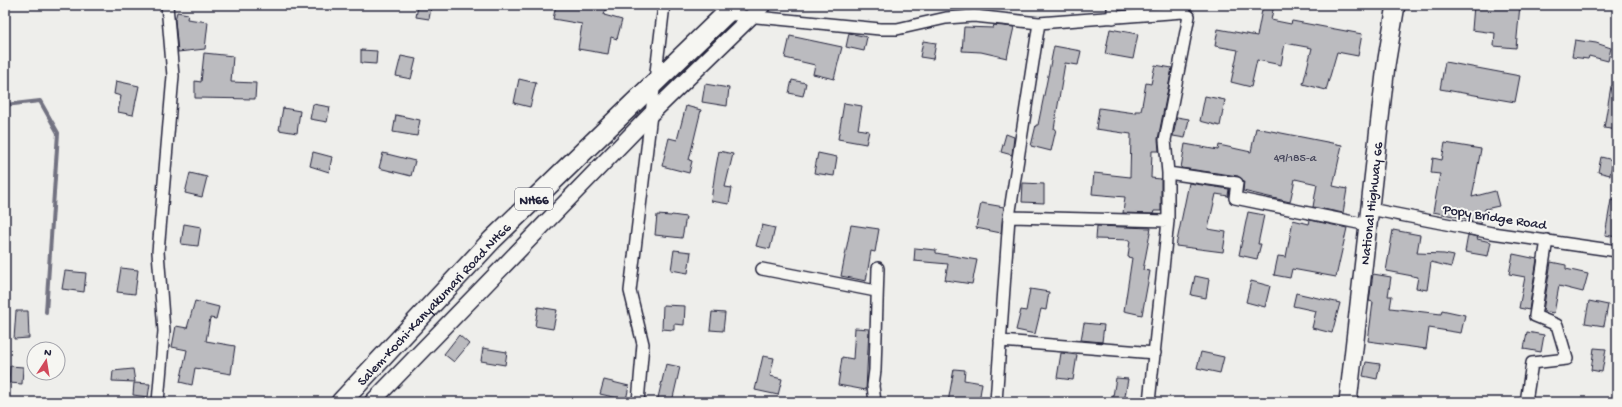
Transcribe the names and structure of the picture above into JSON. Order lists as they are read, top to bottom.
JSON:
{
  "streets": {
    "highway": ["NH66", "Salem-Kochi-Kanyakumari Road NH66"],
    "main road": ["National Highway 66"],
    "street": ["Popy Bridge Road"]
  },
  "crossings": [
    ["National Highway 66", "Popy Bridge Road"]
  ],
  "house_numbers": ["49/185-a"],
  "north": "top"
}
